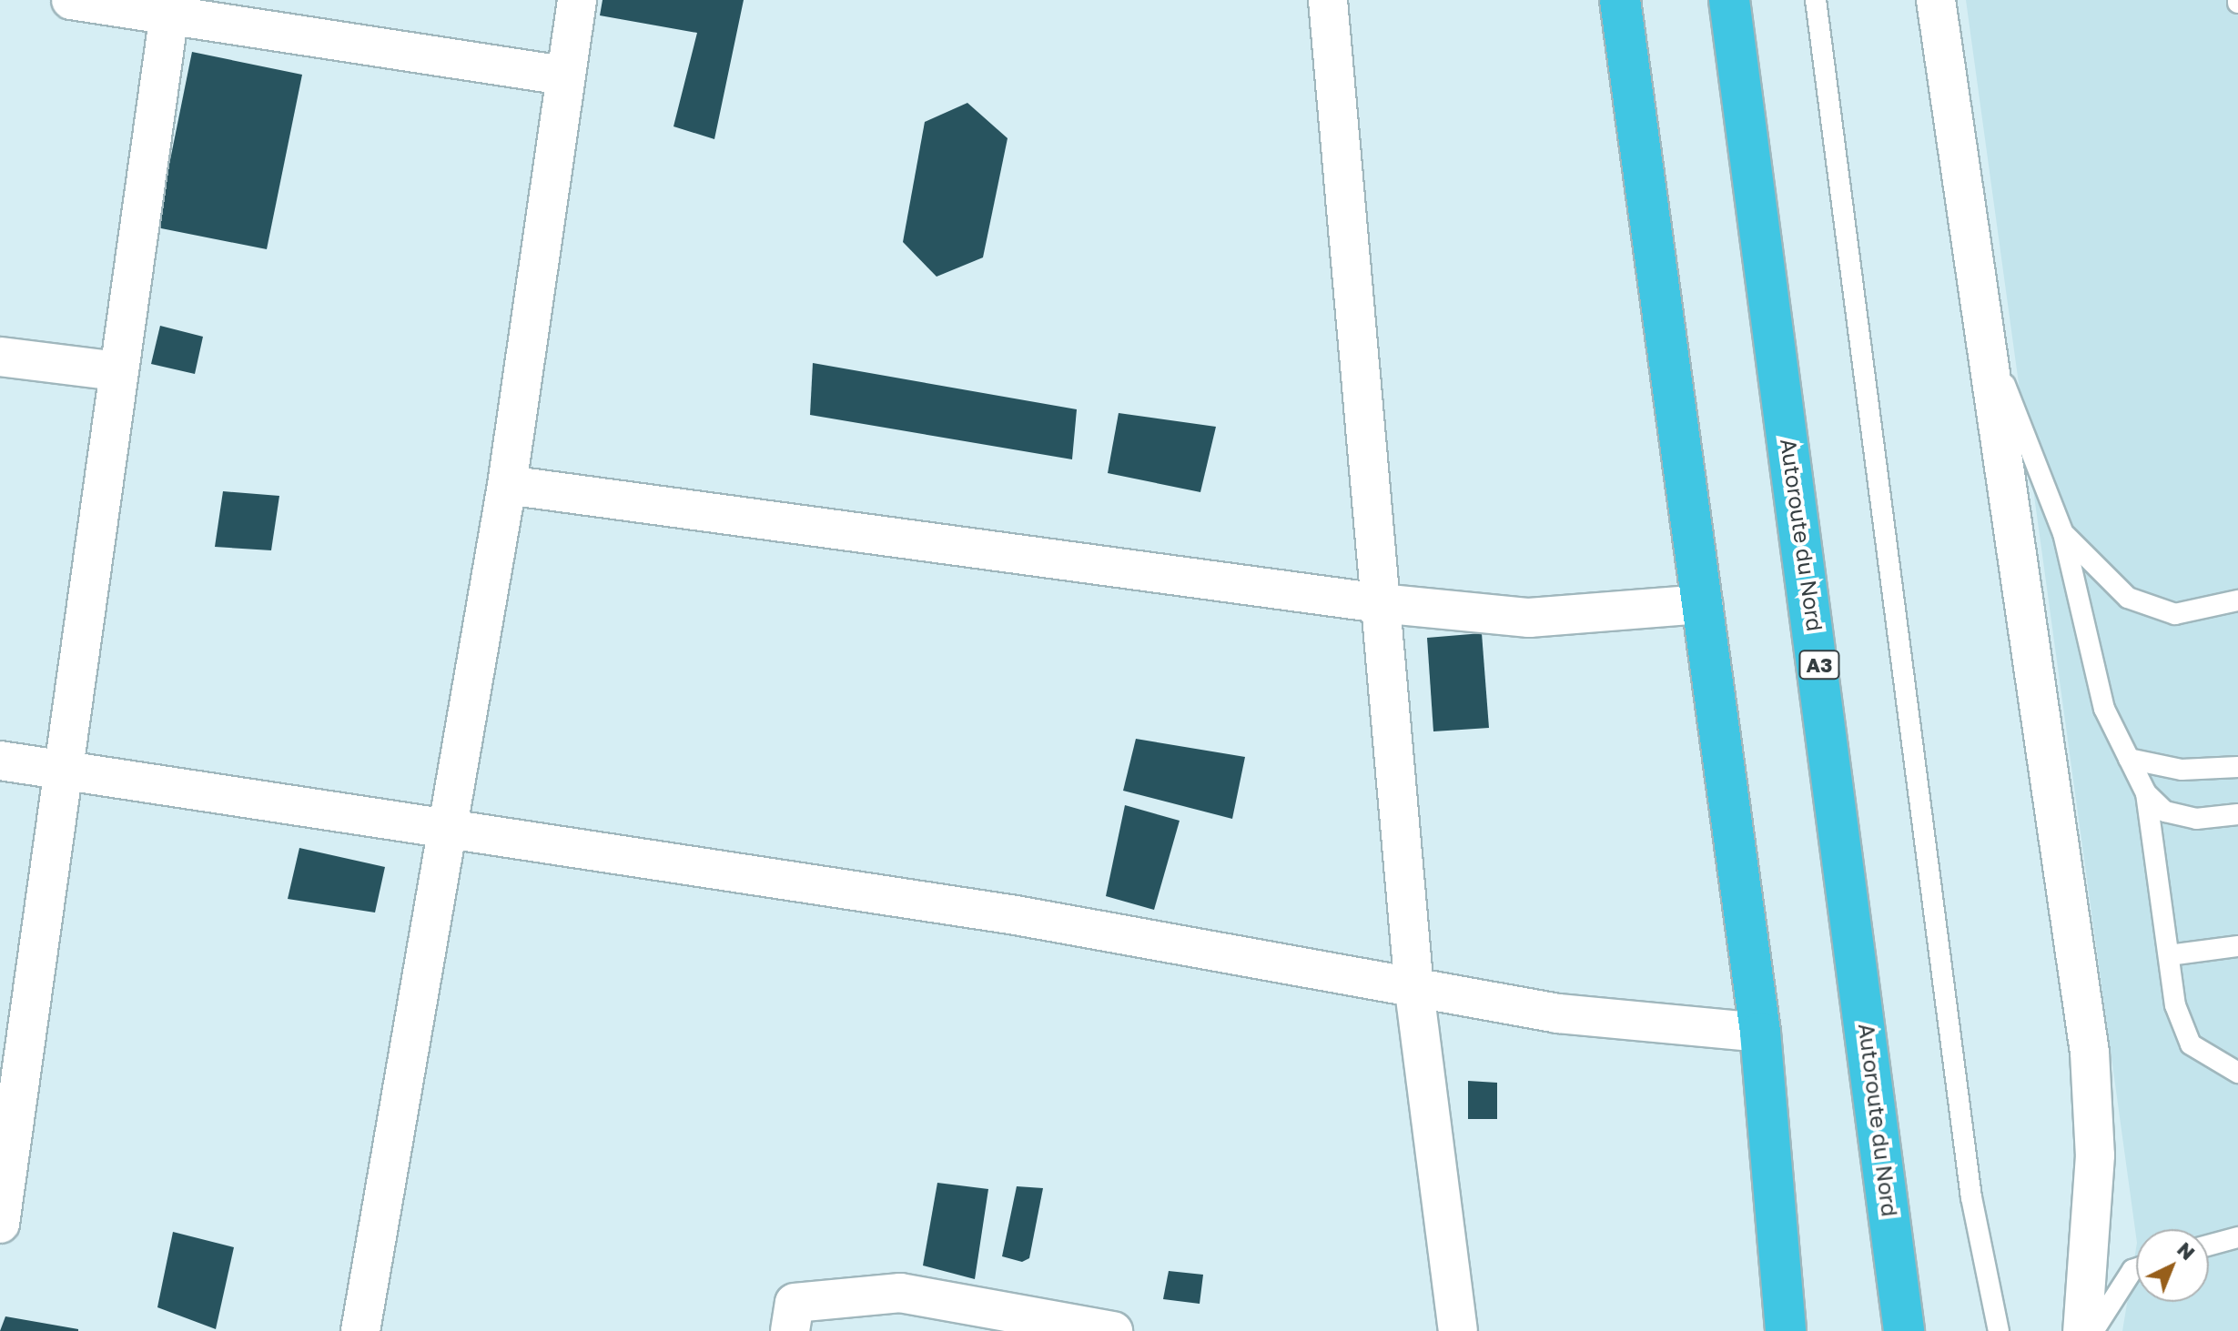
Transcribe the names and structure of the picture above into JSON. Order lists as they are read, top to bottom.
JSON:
{
  "streets": {
    "highway": ["Autoroute du Nord", "A3"]
  },
  "north": "top right"
}
